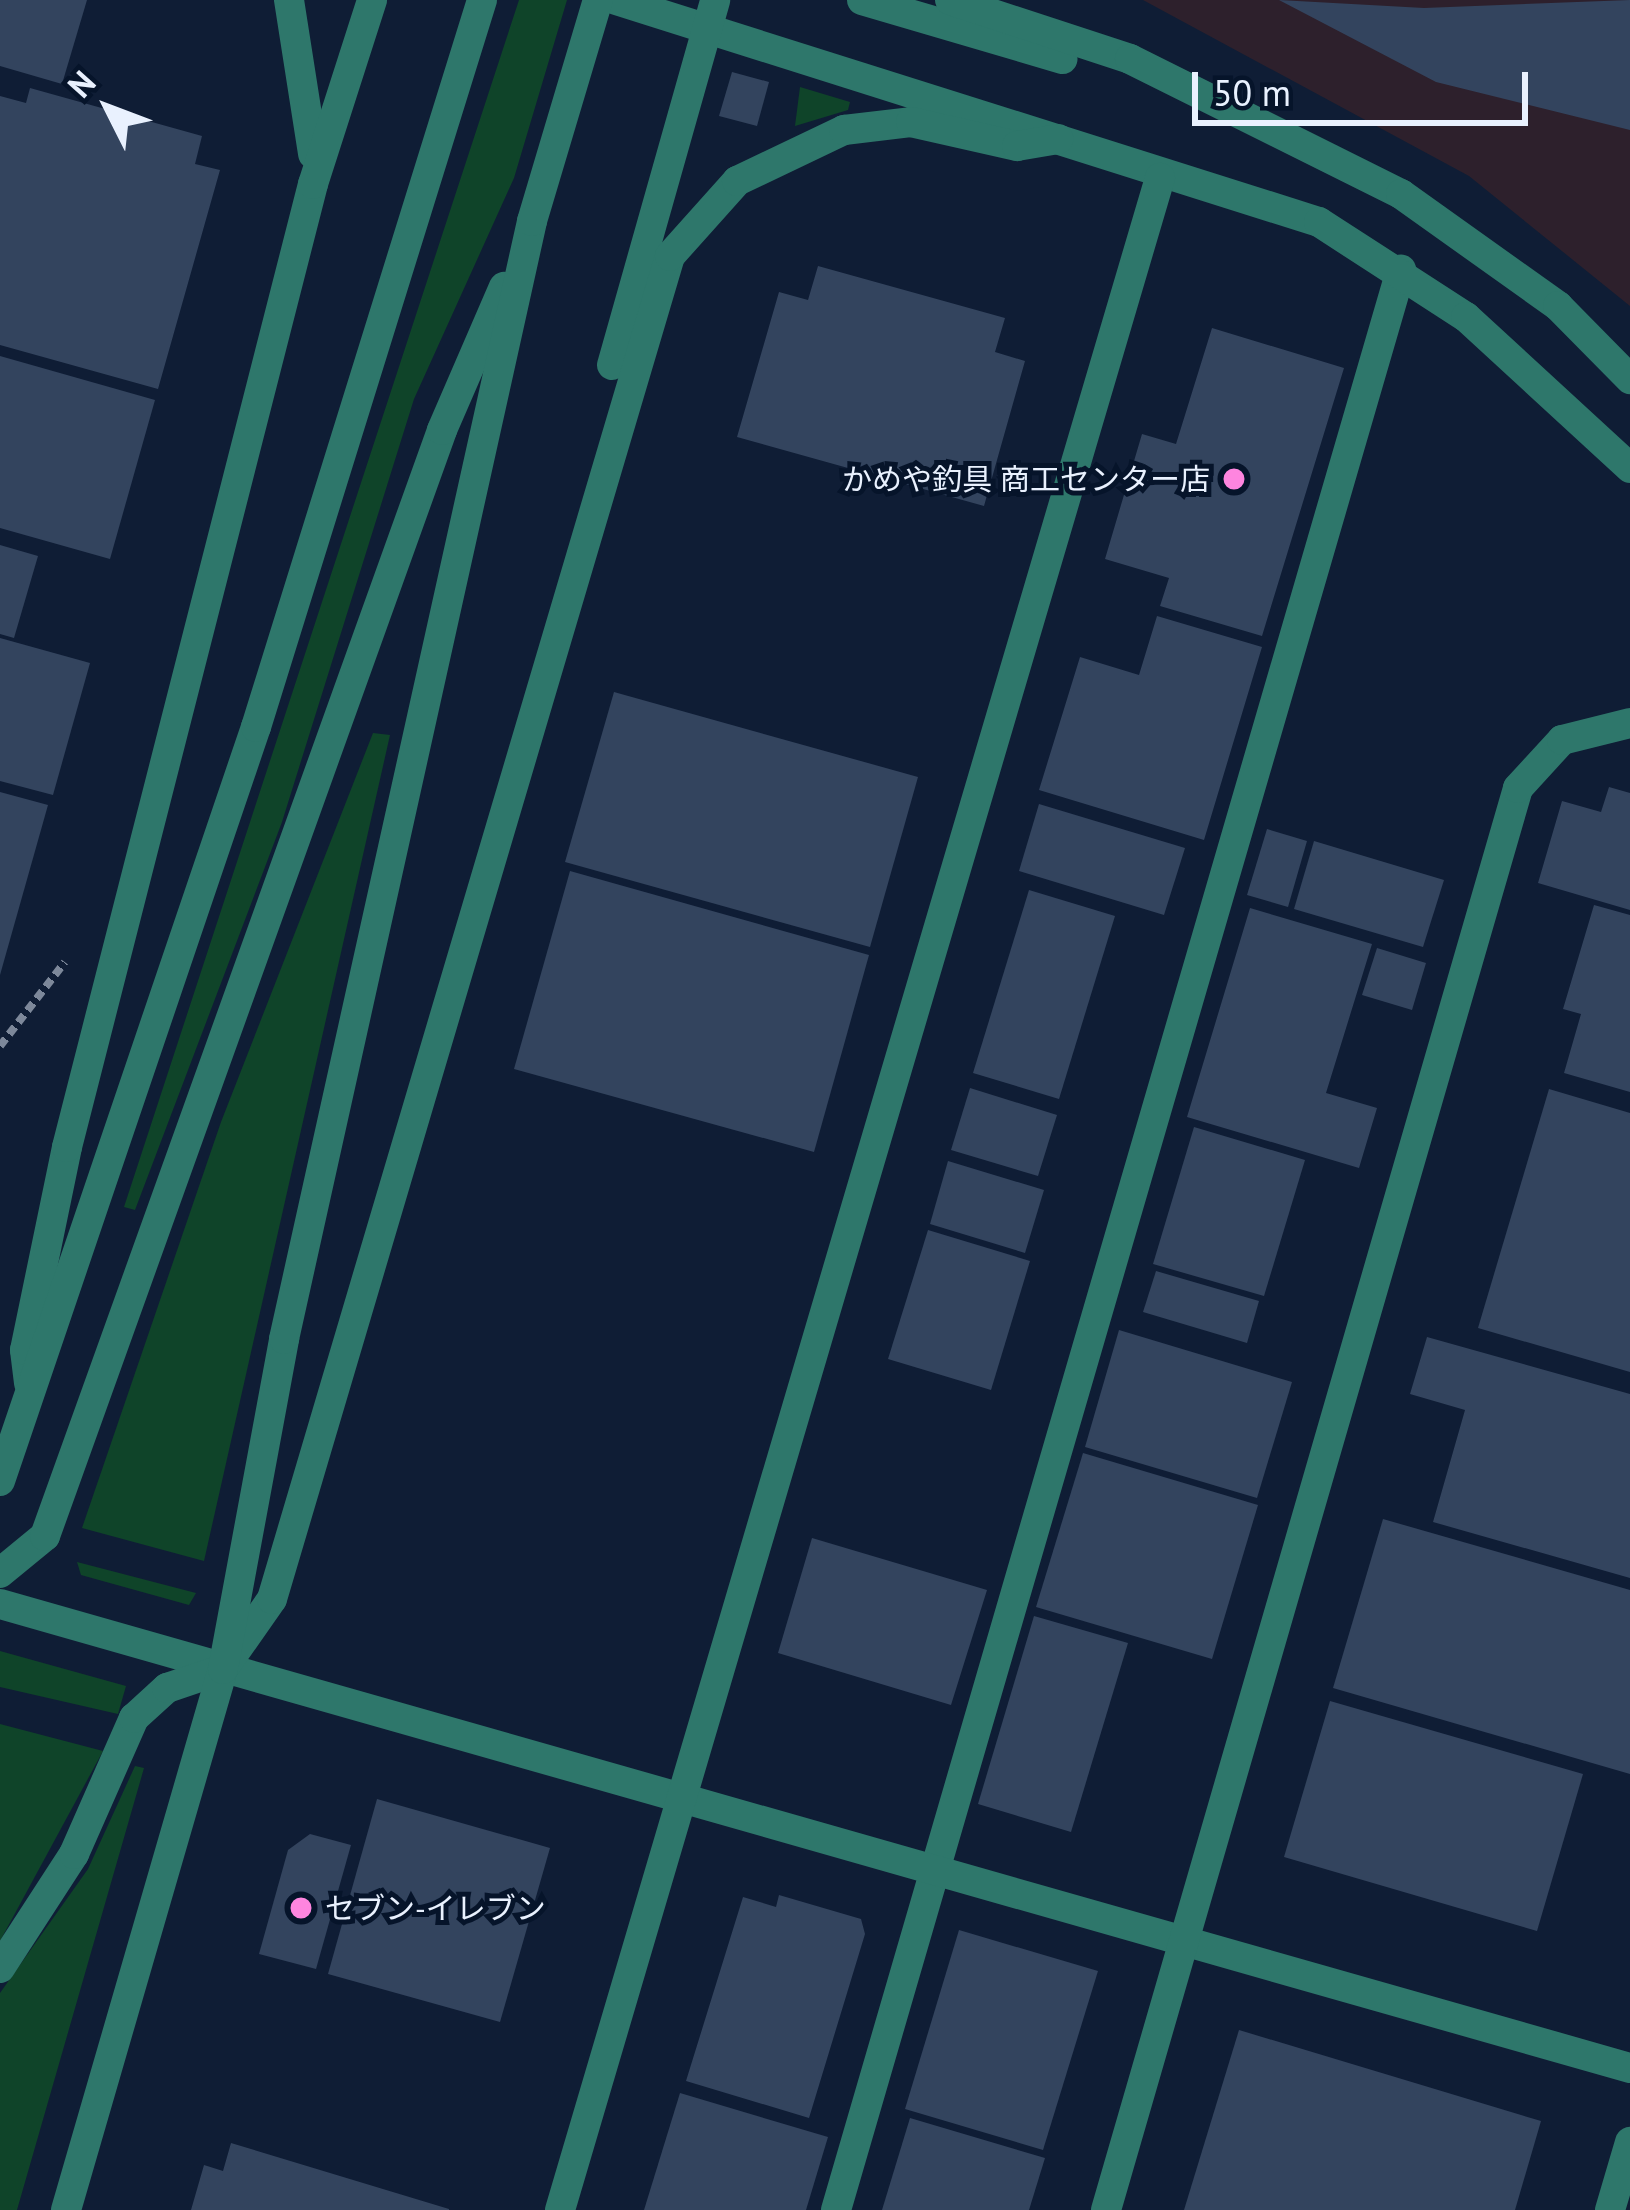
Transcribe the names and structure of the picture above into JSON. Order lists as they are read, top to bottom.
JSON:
{
  "places": ["かめや釣具 商工センター店", "セブン-イレブン"],
  "scale_bar": "50 m",
  "north": "top left"
}
